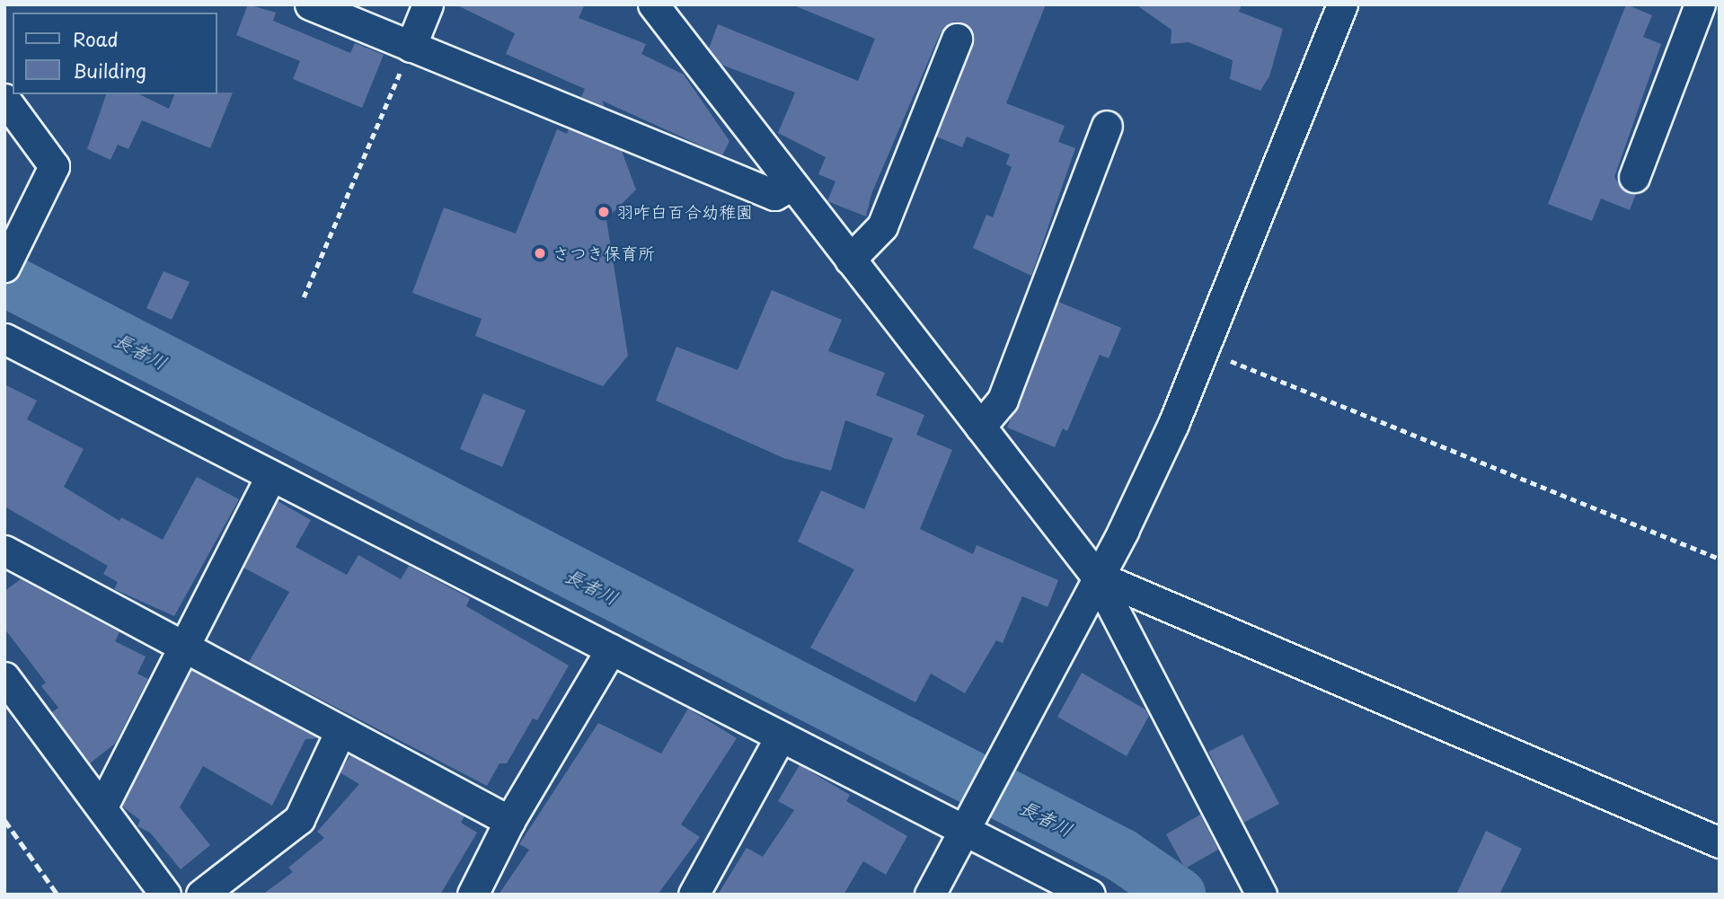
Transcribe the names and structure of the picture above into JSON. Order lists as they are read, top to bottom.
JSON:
{
  "water": ["長者川"],
  "places": ["羽咋白百合幼稚園", "さつき保育所"],
  "legend": ["Road", "Building"]
}
